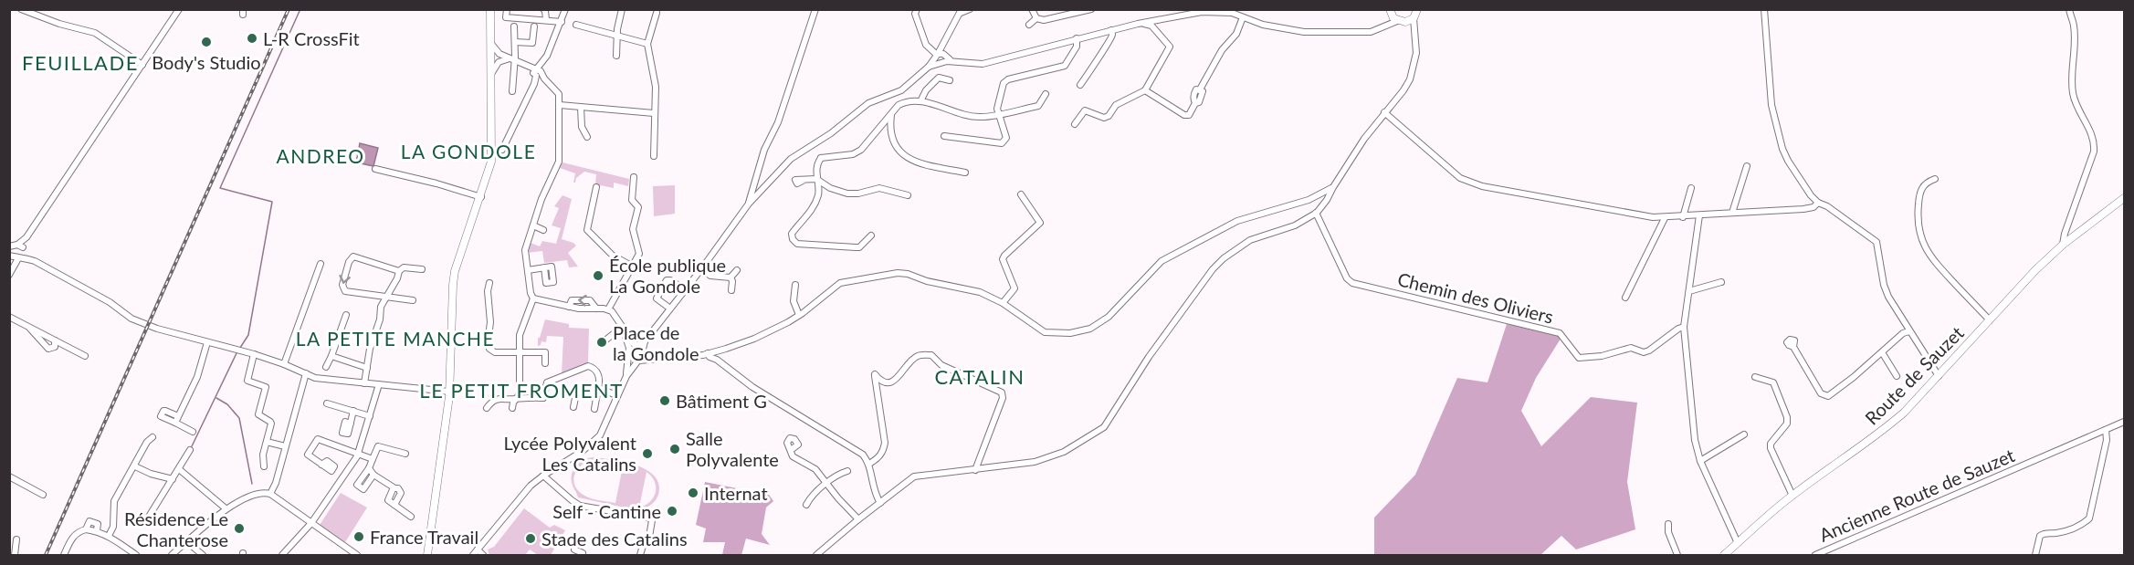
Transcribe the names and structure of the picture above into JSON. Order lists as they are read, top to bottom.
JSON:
{
  "streets": {
    "main road": ["Route de Sauzet"],
    "street": ["Chemin des Oliviers", "Ancienne Route de Sauzet"]
  },
  "districts": [
    "FEUILLADE",
    "LA GONDOLE",
    "ANDREO",
    "LA PETITE MANCHE",
    "CATALIN",
    "LE PETIT FROMENT"
  ],
  "places": [
    "L-R CrossFit",
    "Body's Studio",
    "École publique La Gondole",
    "Place de la Gondole",
    "Bâtiment G",
    "Salle Polyvalente",
    "Lycée Polyvalent Les Catalins",
    "Internat",
    "Self - Cantine",
    "Résidence Le Chanterose",
    "France Travail",
    "Stade des Catalins"
  ]
}
